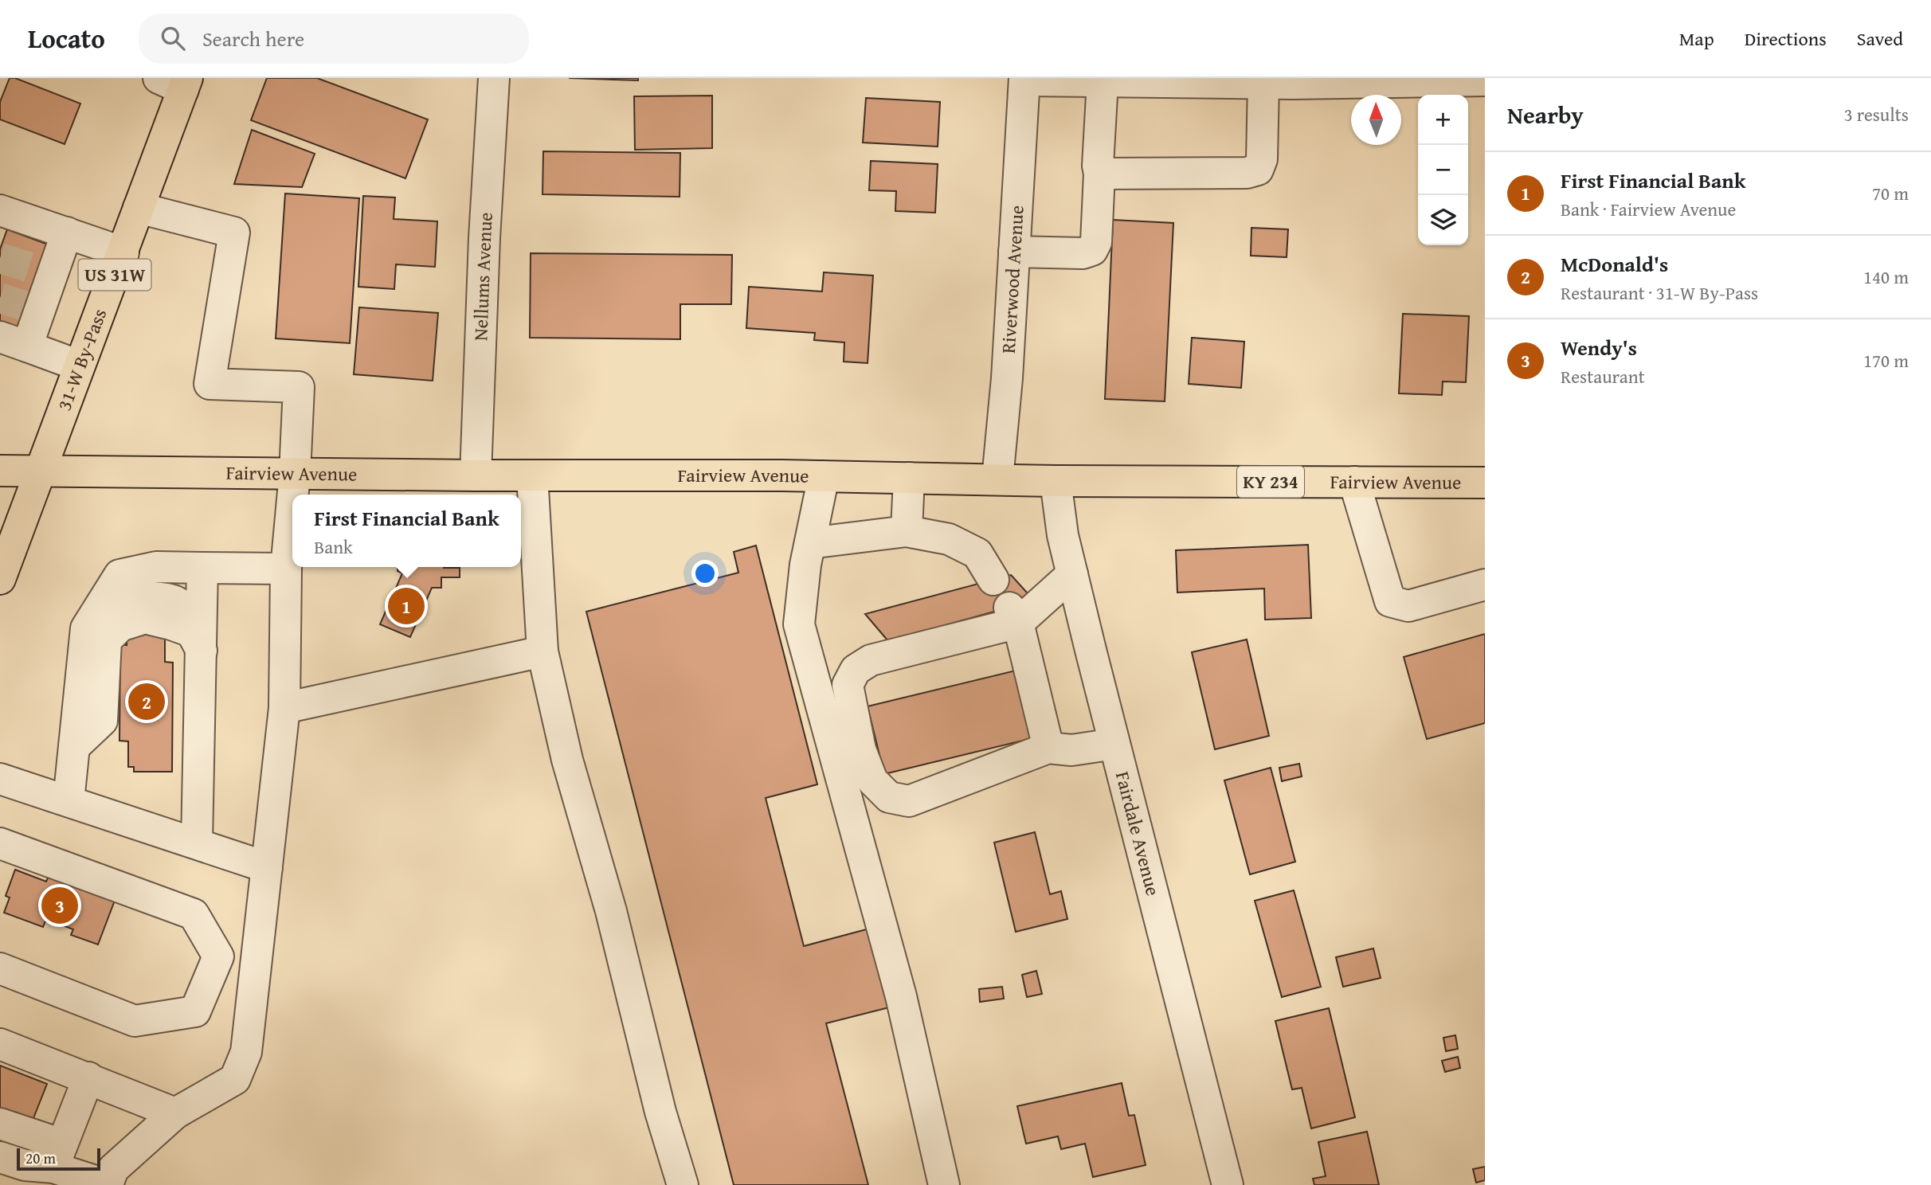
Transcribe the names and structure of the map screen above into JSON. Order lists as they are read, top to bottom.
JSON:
{
  "streets": {
    "main road": [
      "US 31W",
      "31-W By-Pass",
      "Fairview Avenue",
      "KY 234"
    ],
    "street": ["Nellums Avenue", "Riverwood Avenue", "Fairdale Avenue"]
  },
  "crossings": [
    ["Nellums Avenue", "Fairview Avenue"],
    ["Riverwood Avenue", "Fairview Avenue"],
    ["31-W By-Pass", "Fairview Avenue"],
    ["Fairview Avenue", "Fairdale Avenue"]
  ],
  "scale_bar": "20 m",
  "north": "top",
  "page": {
    "header": "Locato",
    "search": "Search here",
    "nav": ["Map", "Directions", "Saved"],
    "heading": ["Nearby", "3 results"],
    "map_buttons": ["+", "−"],
    "list": [
      {
        "mark": "1",
        "name": "First Financial Bank",
        "note": "Bank · Fairview Avenue",
        "value": "70 m"
      },
      {
        "mark": "2",
        "name": "McDonald's",
        "note": "Restaurant · 31-W By-Pass",
        "value": "140 m"
      },
      {
        "mark": "3",
        "name": "Wendy's",
        "note": "Restaurant",
        "value": "170 m"
      }
    ],
    "popup": ["First Financial Bank", "Bank"],
    "pins": ["1", "2", "3"],
    "scale": "20 m"
  }
}
